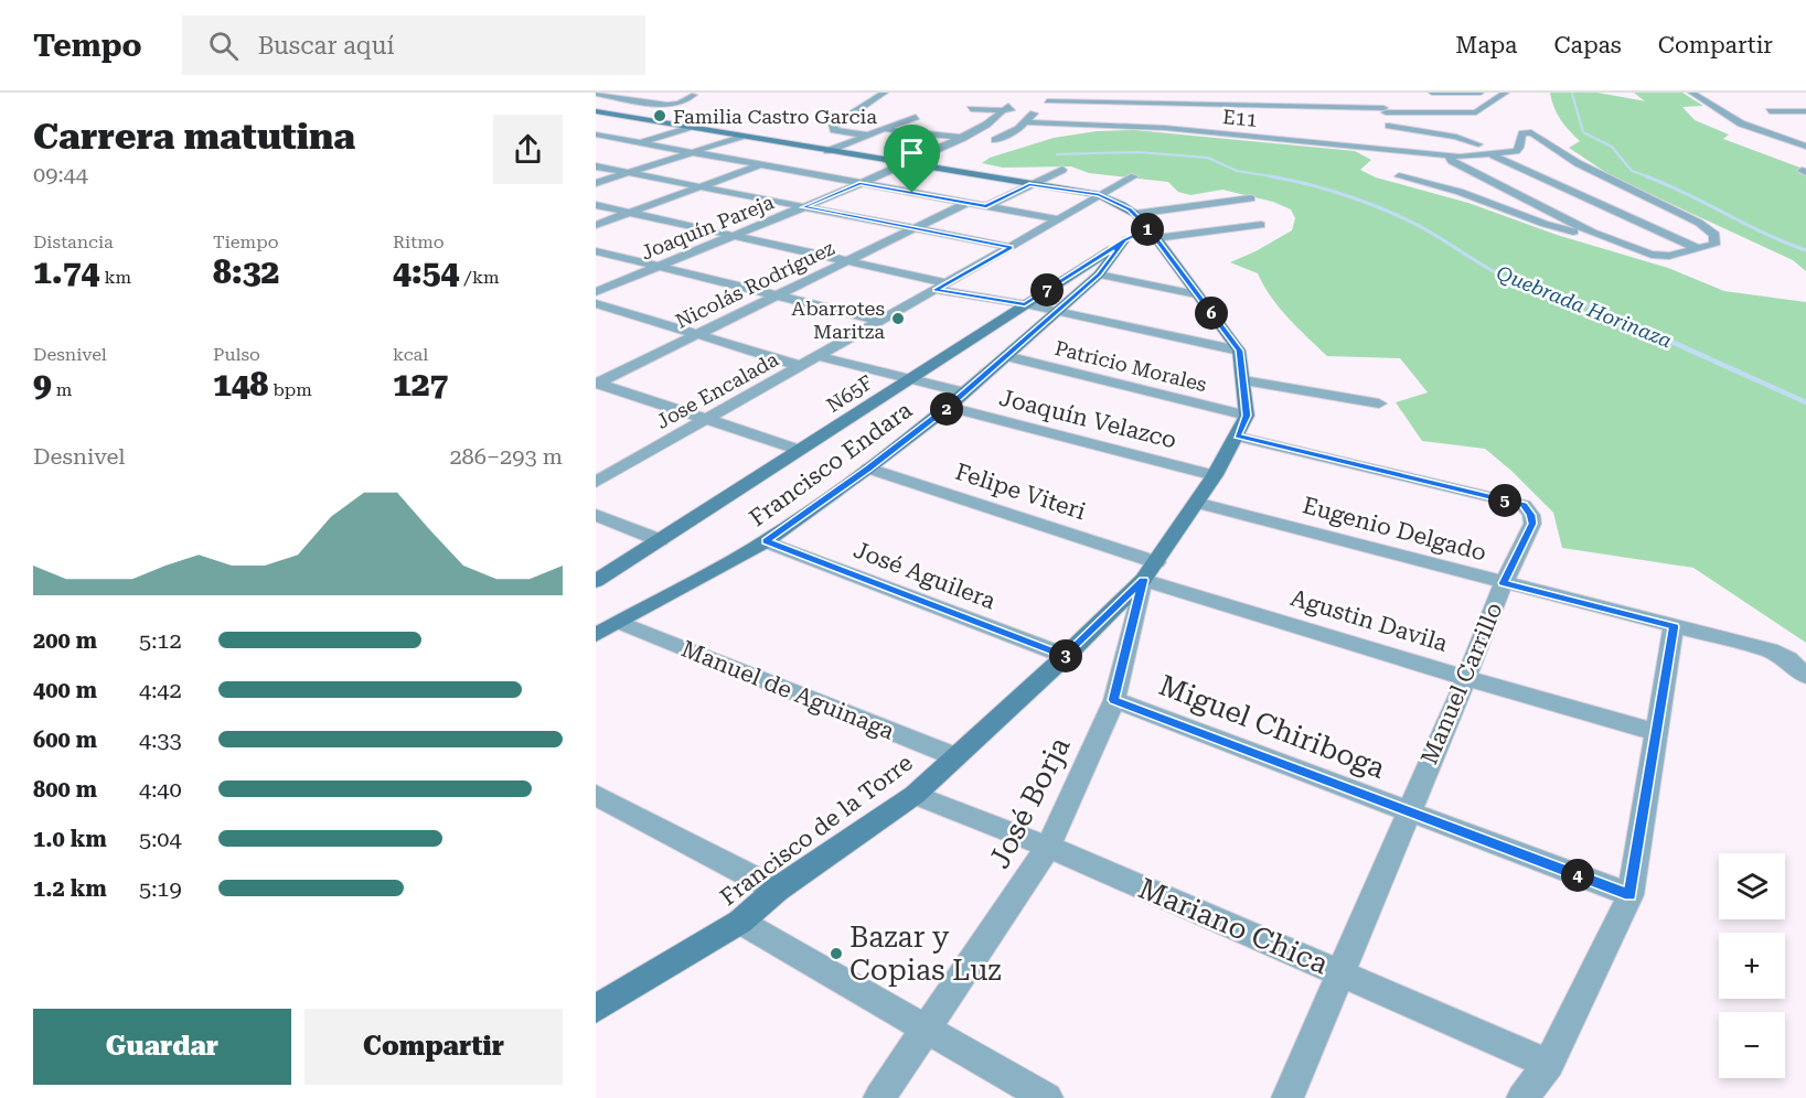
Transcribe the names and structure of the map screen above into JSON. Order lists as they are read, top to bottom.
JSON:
{
  "streets": {
    "street": [
      "E11",
      "Joaquín Pareja",
      "Nicolás Rodríguez",
      "Patricio Morales",
      "Jose Encalada",
      "N65F",
      "Joaquín Velazco",
      "Francisco Endara",
      "Felipe Viteri",
      "Eugenio Delgado",
      "José Aguilera",
      "Agustin Davila",
      "Manuel Carrillo",
      "Manuel de Aguinaga",
      "Miguel Chiriboga",
      "José Borja",
      "Francisco de la Torre",
      "Mariano Chica"
    ]
  },
  "crossings": [
    ["Joaquín Pareja", "Francisco de la Torre"],
    ["Patricio Morales", "Francisco Endara"],
    ["Patricio Morales", "Francisco de la Torre"],
    ["Jose Encalada", "Francisco de la Torre"],
    ["N65F", "Francisco Endara"],
    ["N65F", "Francisco de la Torre"],
    ["Joaquín Velazco", "Francisco Endara"],
    ["Joaquín Velazco", "Francisco de la Torre"],
    ["Francisco Endara", "Felipe Viteri"],
    ["Francisco Endara", "José Aguilera"],
    ["Francisco Endara", "Manuel de Aguinaga"],
    ["Francisco Endara", "Francisco de la Torre"],
    ["Felipe Viteri", "Agustin Davila"],
    ["Felipe Viteri", "José Borja"],
    ["Felipe Viteri", "Francisco de la Torre"],
    ["Eugenio Delgado", "Manuel Carrillo"],
    ["Eugenio Delgado", "Francisco de la Torre"],
    ["José Aguilera", "Francisco de la Torre"],
    ["Agustin Davila", "Manuel Carrillo"],
    ["Agustin Davila", "José Borja"],
    ["Agustin Davila", "Francisco de la Torre"],
    ["Manuel Carrillo", "Miguel Chiriboga"],
    ["Manuel Carrillo", "Francisco de la Torre"],
    ["Manuel Carrillo", "Mariano Chica"],
    ["Manuel de Aguinaga", "Francisco de la Torre"],
    ["Miguel Chiriboga", "José Borja"],
    ["José Borja", "Francisco de la Torre"],
    ["José Borja", "Mariano Chica"],
    ["Francisco de la Torre", "Mariano Chica"]
  ],
  "water": ["Quebrada Horinaza"],
  "places": ["Familia Castro Garcia", "Abarrotes Maritza", "Bazar y Copias Luz"],
  "page": {
    "header": "Tempo",
    "search": "Buscar aquí",
    "nav": ["Mapa", "Capas", "Compartir"],
    "heading": ["Carrera matutina", "09:44"],
    "stats": [
      ["Distancia", "1.74 km"],
      ["Tiempo", "8:32"],
      ["Ritmo", "4:54 /km"],
      ["Desnivel", "9 m"],
      ["Pulso", "148 bpm"],
      ["kcal", "127"]
    ],
    "pins": [
      "1",
      "7",
      "6",
      "2",
      "5",
      "3",
      "4"
    ],
    "chart": ["Desnivel", "286–293 m"],
    "list": [
      {
        "name": "200 m",
        "note": "5:12"
      },
      {
        "name": "400 m",
        "note": "4:42"
      },
      {
        "name": "600 m",
        "note": "4:33"
      },
      {
        "name": "800 m",
        "note": "4:40"
      },
      {
        "name": "1.0 km",
        "note": "5:04"
      },
      {
        "name": "1.2 km",
        "note": "5:19"
      }
    ],
    "map_buttons": ["+", "−"],
    "buttons": ["Guardar", "Compartir"]
  }
}
